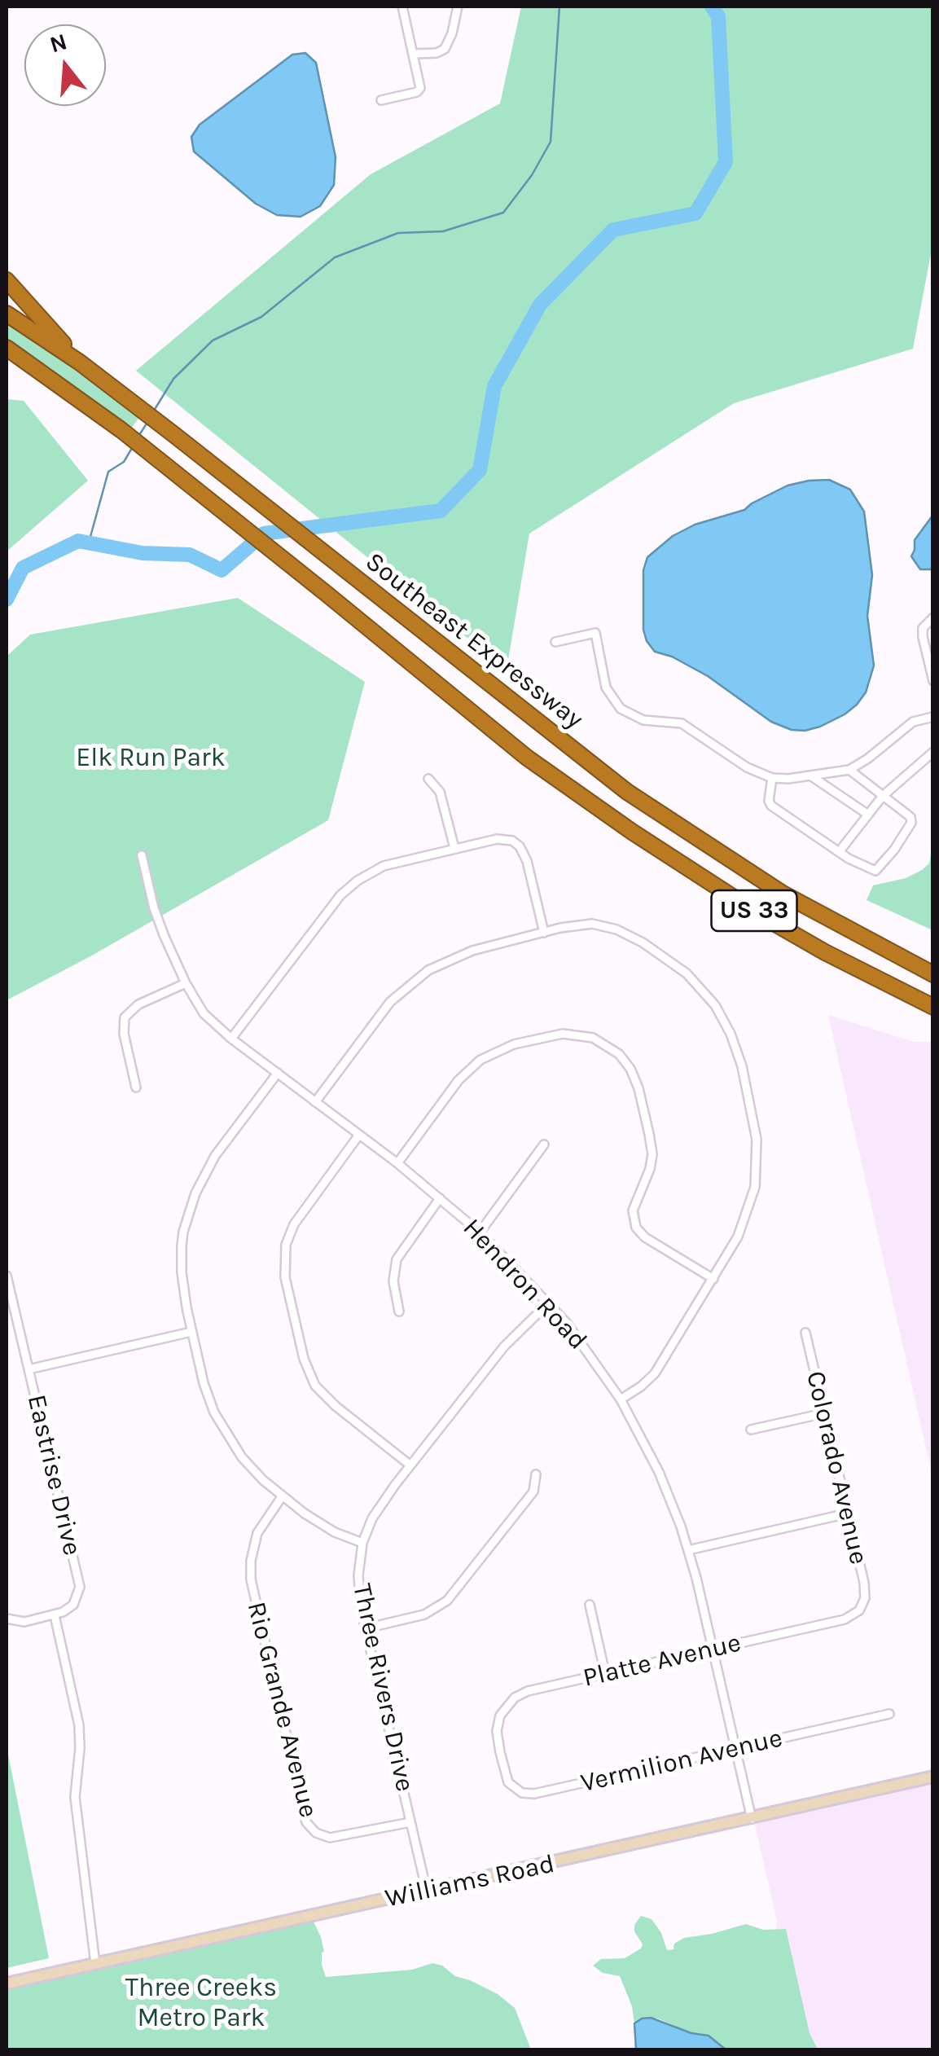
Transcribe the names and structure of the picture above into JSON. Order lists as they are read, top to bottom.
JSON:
{
  "streets": {
    "highway": ["Southeast Expressway", "US 33"],
    "main road": ["Williams Road"],
    "street": [
      "Hendron Road",
      "Colorado Avenue",
      "Eastrise Drive",
      "Platte Avenue",
      "Three Rivers Drive",
      "Rio Grande Avenue",
      "Vermilion Avenue"
    ]
  },
  "crossings": [
    ["Hendron Road", "Platte Avenue"],
    ["Hendron Road", "Three Rivers Drive"],
    ["Hendron Road", "Vermilion Avenue"],
    ["Hendron Road", "Williams Road"],
    ["Colorado Avenue", "Platte Avenue"],
    ["Platte Avenue", "Vermilion Avenue"],
    ["Three Rivers Drive", "Rio Grande Avenue"],
    ["Three Rivers Drive", "Williams Road"]
  ],
  "parks": ["Elk Run Park", "Three Creeks Metro Park"],
  "north": "top"
}
